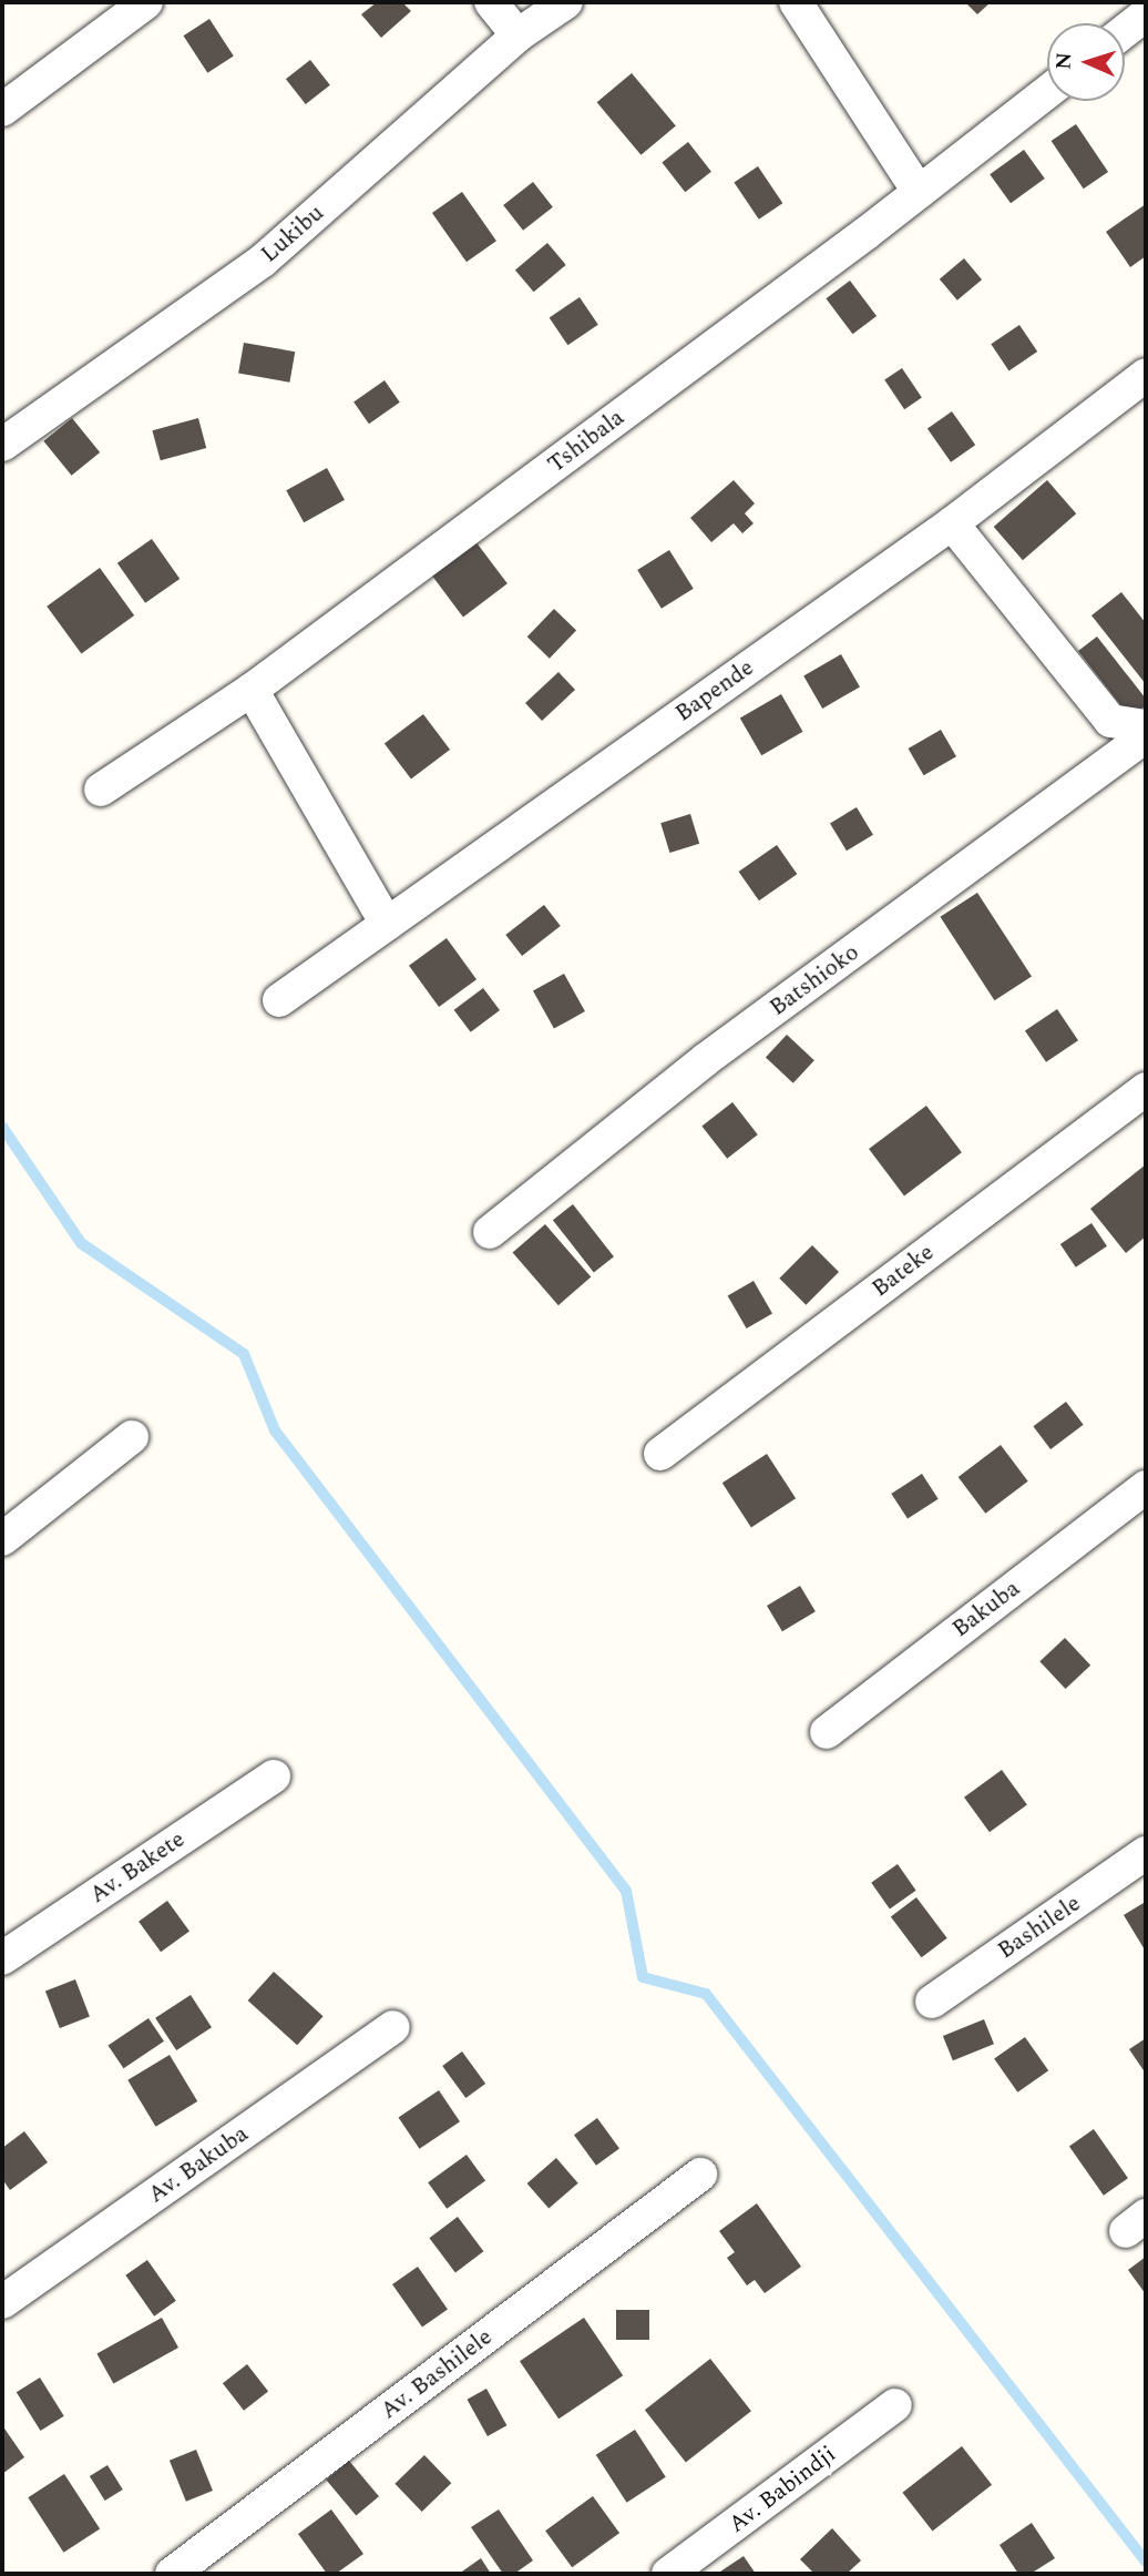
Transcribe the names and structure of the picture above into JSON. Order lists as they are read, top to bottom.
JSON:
{
  "streets": {
    "street": [
      "Lukibu",
      "Tshibala",
      "Bapende",
      "Batshioko",
      "Bateke",
      "Bakuba",
      "Av. Bakete",
      "Bashilele",
      "Av. Bakuba",
      "Av. Bashilele",
      "Av. Babindji"
    ]
  },
  "north": "left"
}
